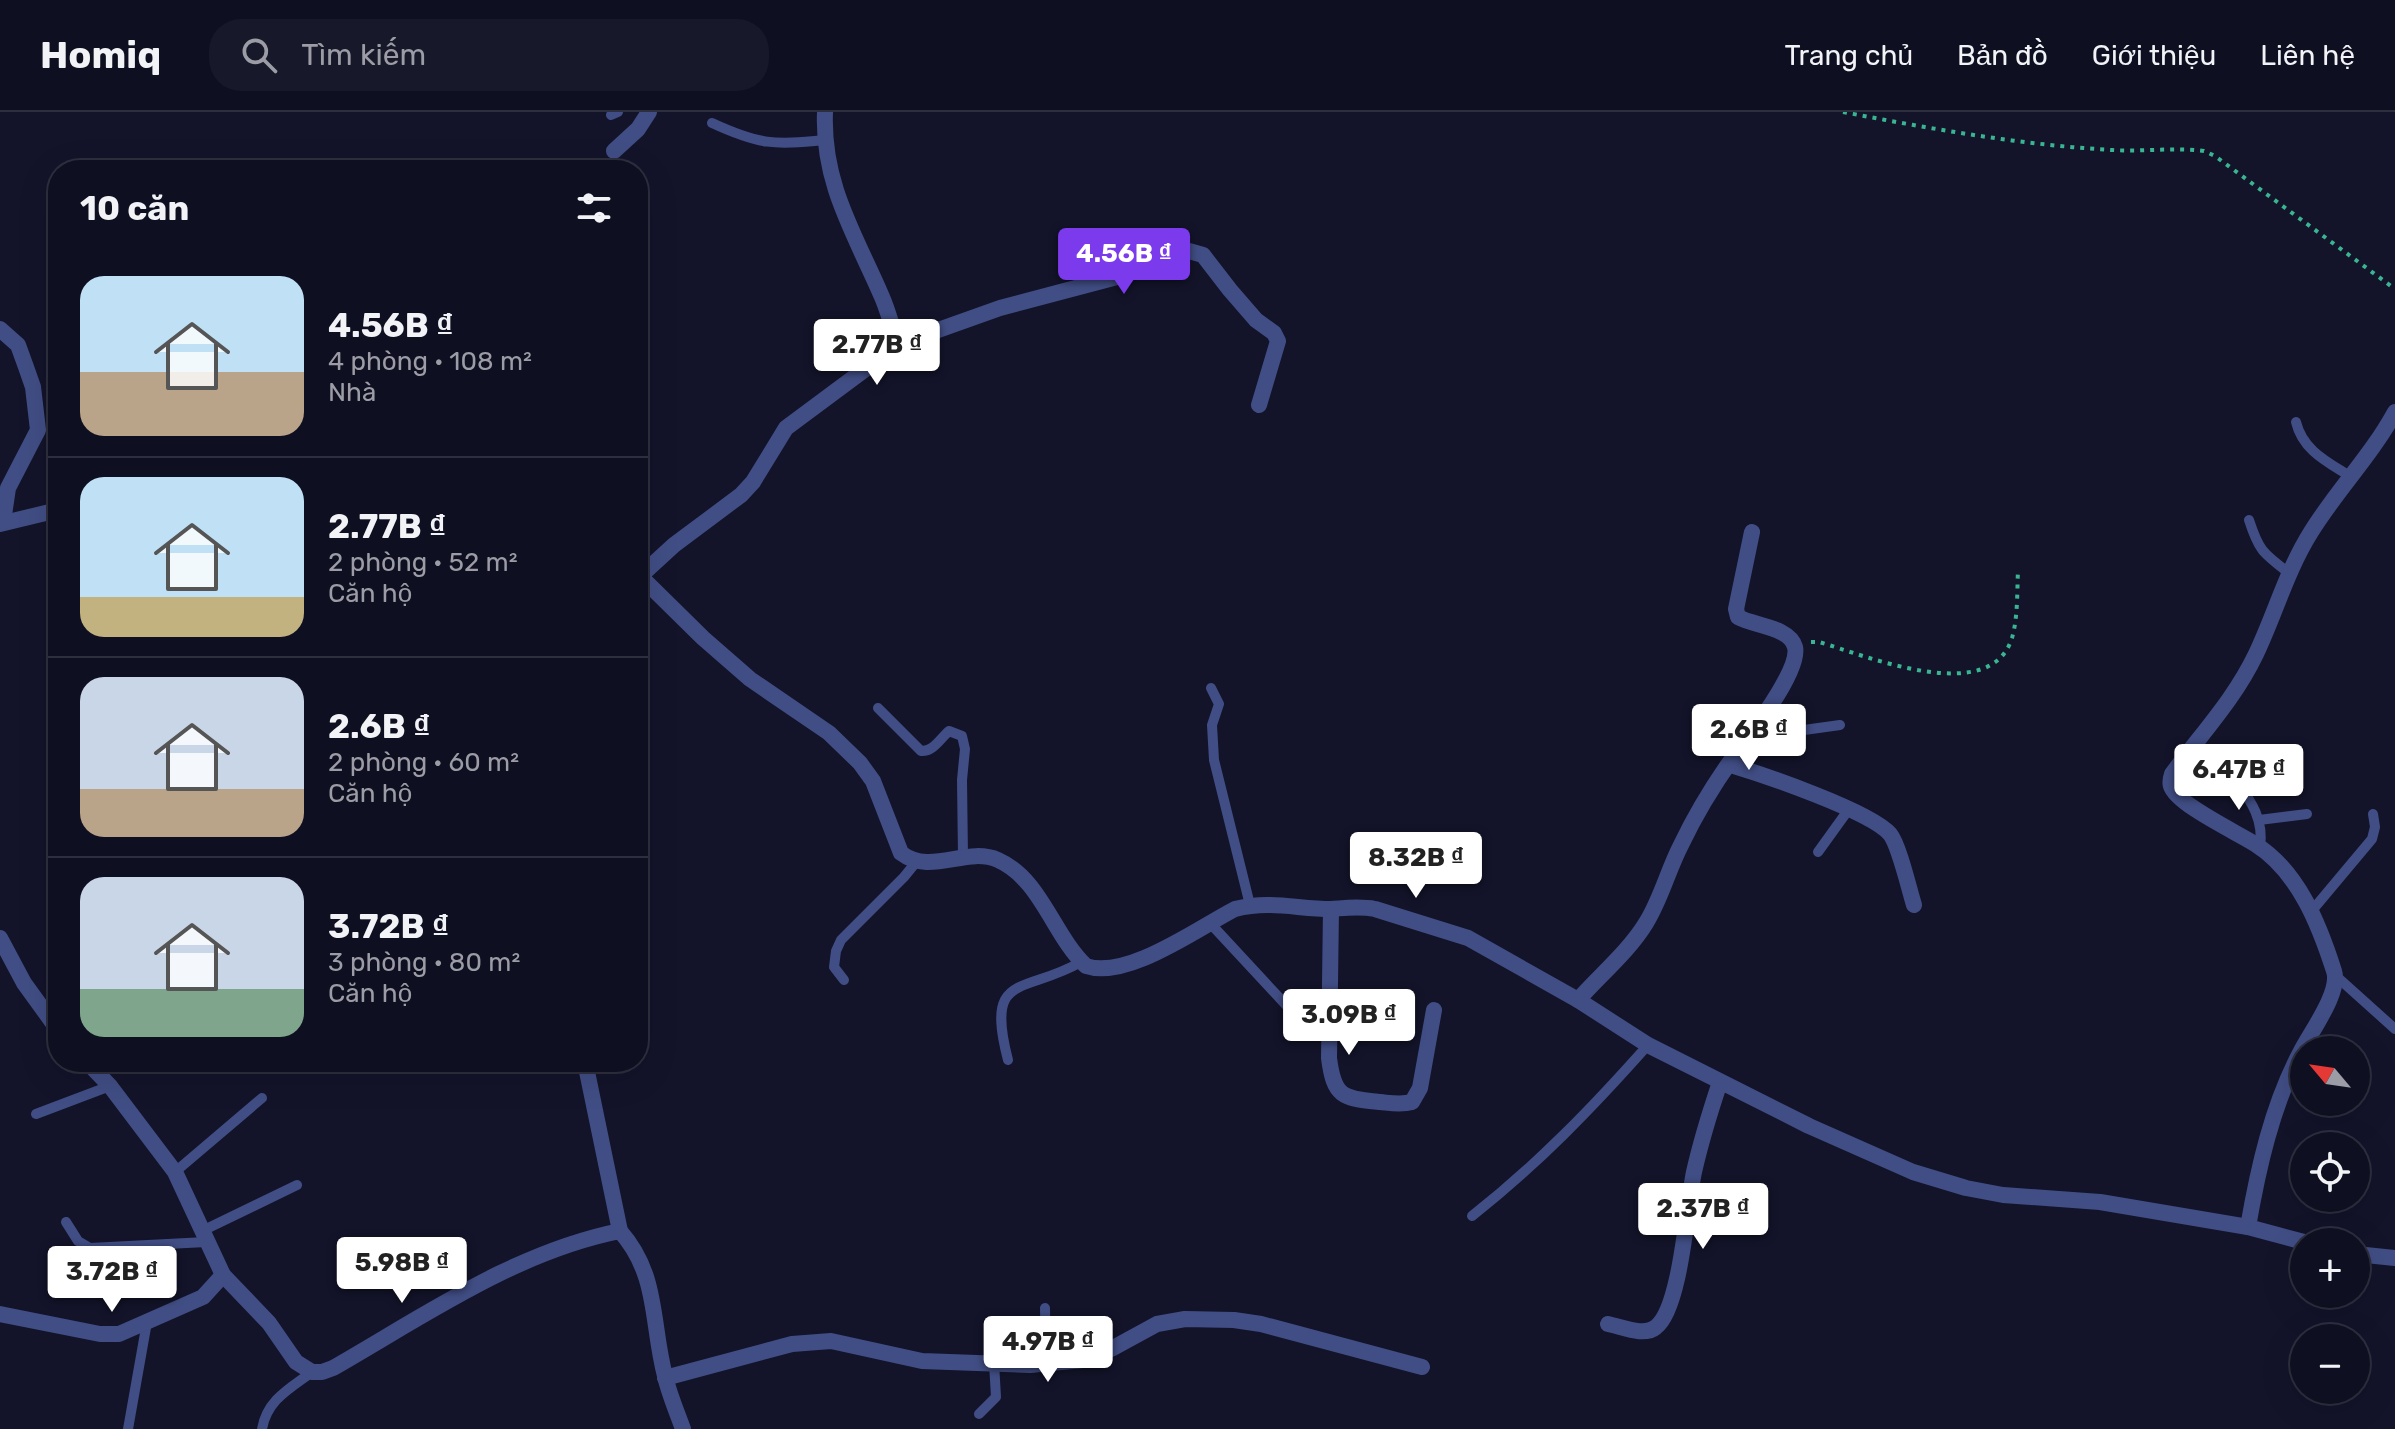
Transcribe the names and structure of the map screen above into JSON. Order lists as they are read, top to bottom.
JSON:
{
  "north": "top left",
  "page": {
    "header": "Homiq",
    "search": "Tìm kiếm",
    "nav": [
      "Trang chủ",
      "Bản đồ",
      "Giới thiệu",
      "Liên hệ"
    ],
    "heading": "10 căn",
    "price": [
      "4.56B ₫",
      "2.77B ₫",
      "2.6B ₫",
      "6.47B ₫",
      "8.32B ₫",
      "3.09B ₫",
      "2.37B ₫",
      "5.98B ₫",
      "3.72B ₫",
      "4.97B ₫"
    ],
    "list": [
      {
        "name": "4.56B ₫",
        "note": "4 phòng · 108 m² · Nhà"
      },
      {
        "name": "2.77B ₫",
        "note": "2 phòng · 52 m² · Căn hộ"
      },
      {
        "name": "2.6B ₫",
        "note": "2 phòng · 60 m² · Căn hộ"
      },
      {
        "name": "3.72B ₫",
        "note": "3 phòng · 80 m² · Căn hộ"
      }
    ],
    "map_buttons": ["+", "−"]
  }
}
